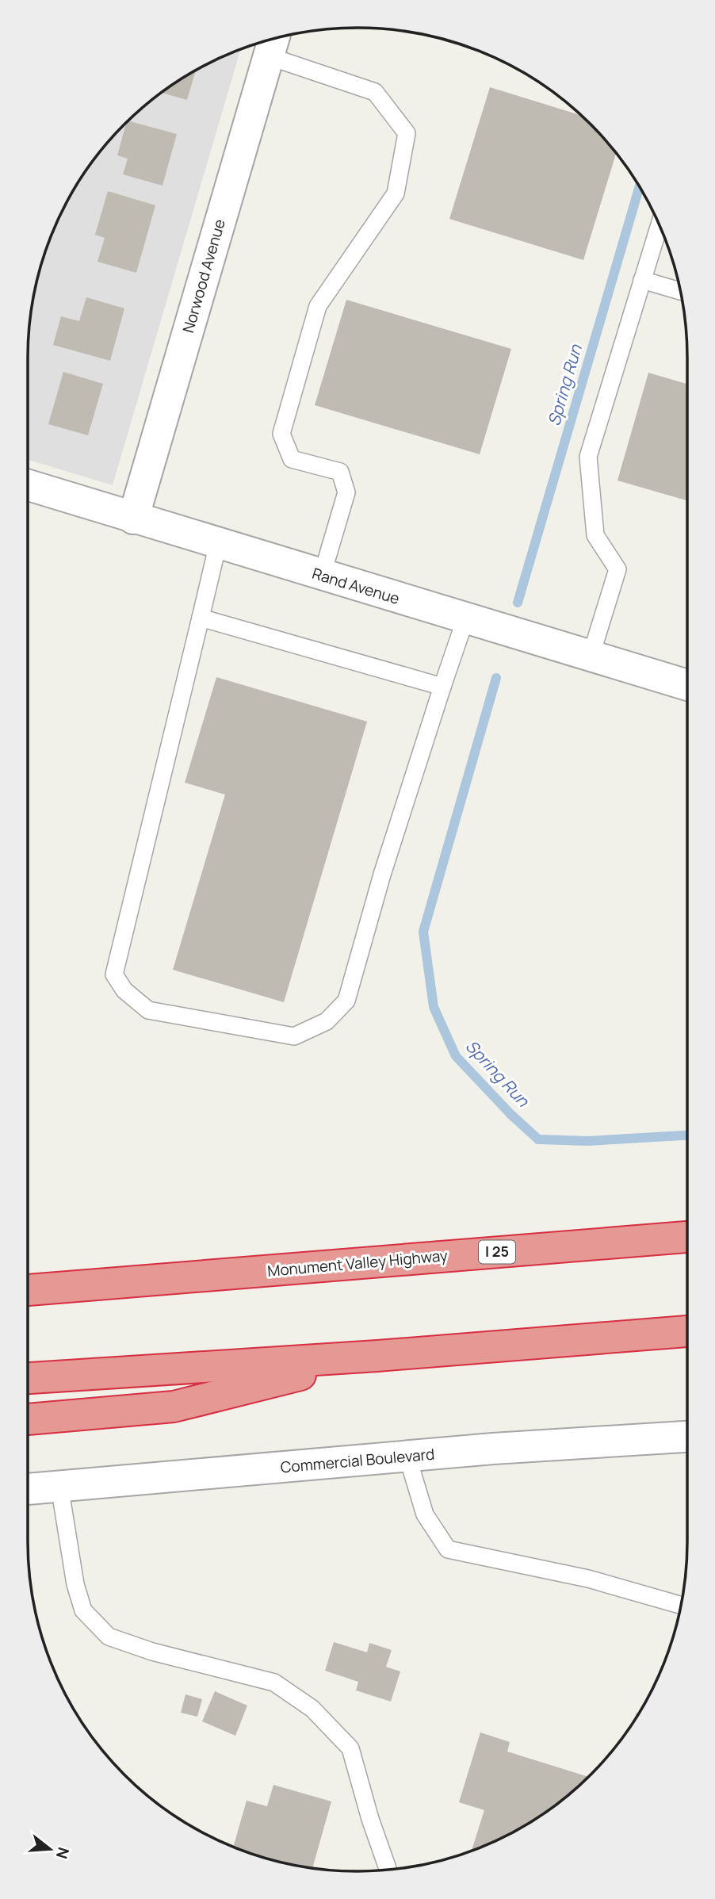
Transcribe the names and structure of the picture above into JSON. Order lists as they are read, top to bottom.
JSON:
{
  "streets": {
    "highway": ["I 25", "Monument Valley Highway"],
    "street": ["Norwood Avenue", "Rand Avenue", "Commercial Boulevard"]
  },
  "crossings": [
    ["Norwood Avenue", "Rand Avenue"]
  ],
  "water": ["Spring Run"],
  "north": "right"
}
